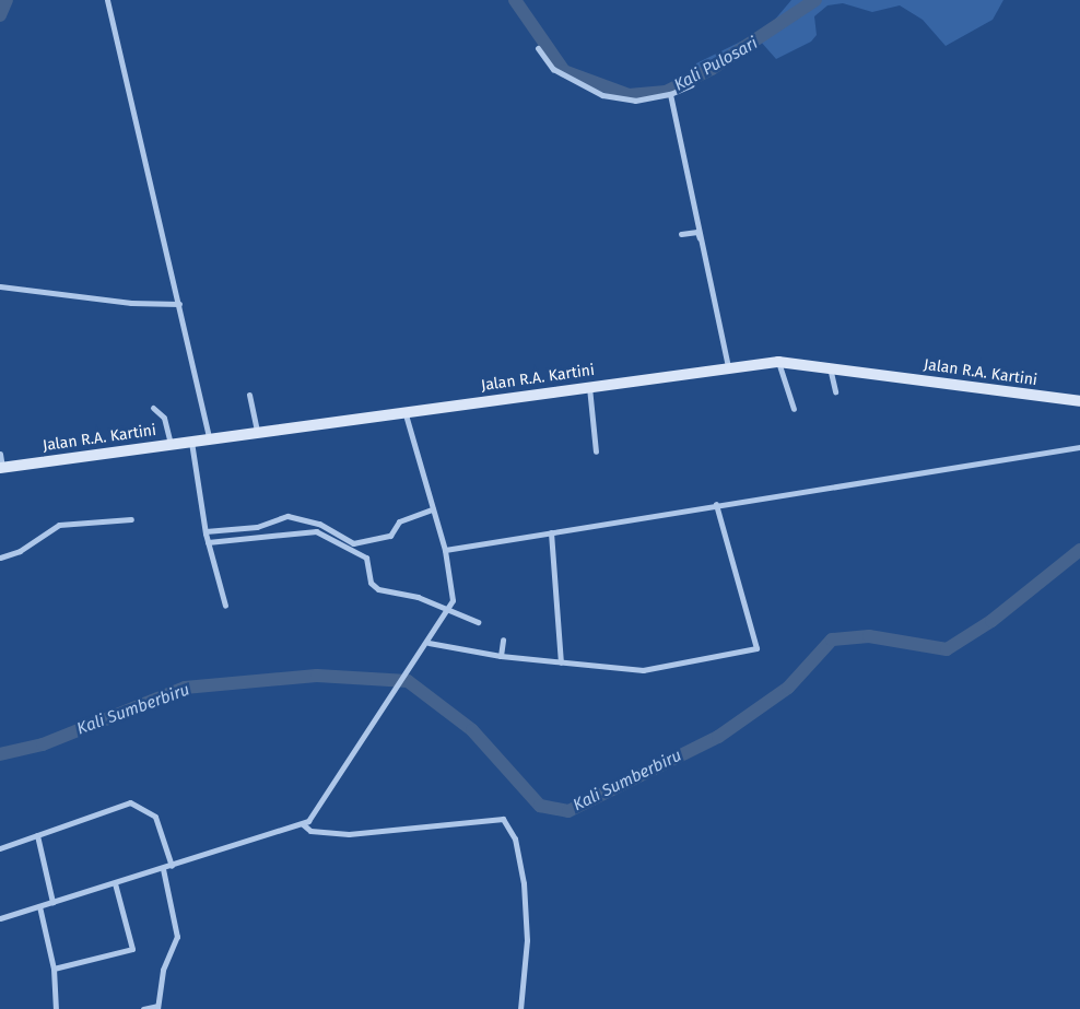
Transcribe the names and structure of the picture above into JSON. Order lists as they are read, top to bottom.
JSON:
{
  "streets": {
    "main road": ["Jalan R.A. Kartini"]
  },
  "water": ["Kali Pulosari", "Kali Sumberbiru"]
}
